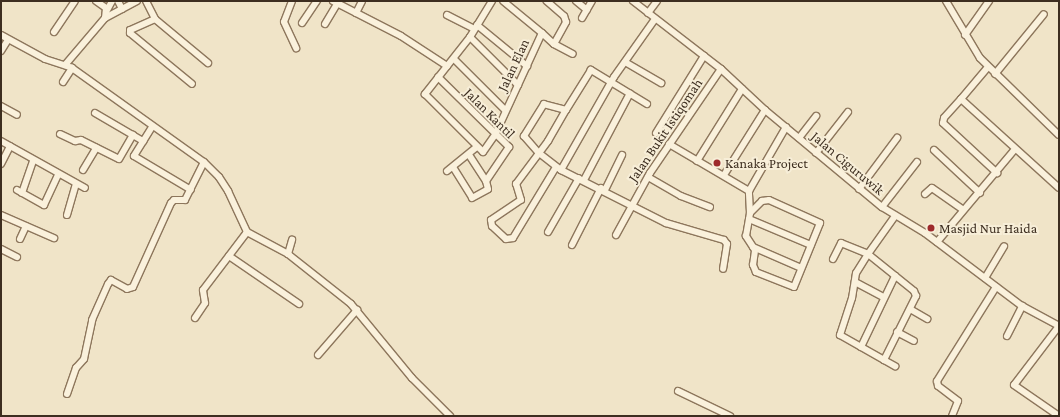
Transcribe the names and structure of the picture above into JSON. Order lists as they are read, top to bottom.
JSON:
{
  "streets": {
    "street": [
      "Jalan Elan",
      "Jalan Kantil",
      "Jalan Bukit Istiqomah",
      "Jalan Ciguruwik"
    ]
  },
  "crossings": [
    ["Jalan Elan", "Jalan Kantil"],
    ["Jalan Bukit Istiqomah", "Jalan Ciguruwik"]
  ],
  "places": ["Kanaka Project", "Masjid Nur Haida"]
}
